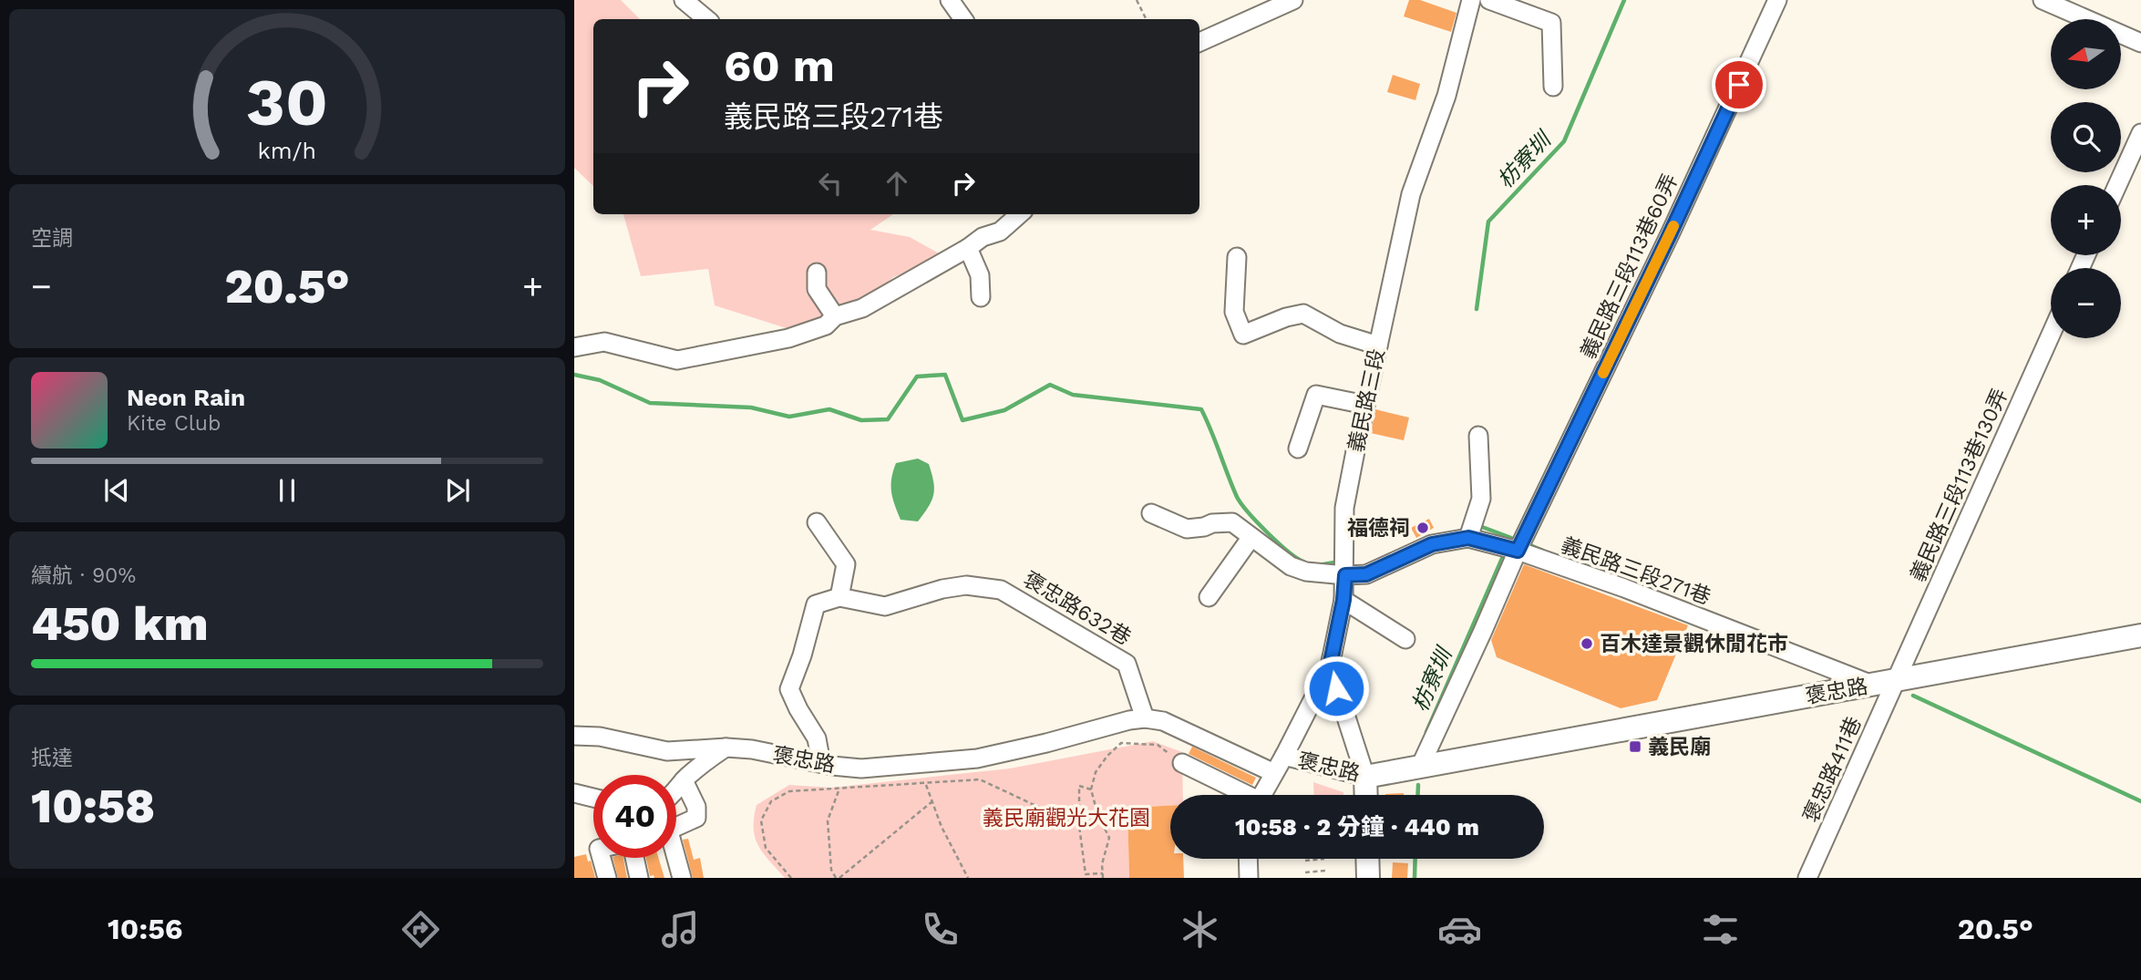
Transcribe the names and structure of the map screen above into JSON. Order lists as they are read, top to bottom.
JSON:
{
  "streets": {
    "main road": ["義民路三段", "褒忠路"],
    "street": [
      "義民路三段113巷60弄",
      "義民路三段113巷130弄",
      "義民路三段271巷",
      "褒忠路632巷",
      "褒忠路411巷"
    ]
  },
  "crossings": [
    ["義民路三段113巷60弄", "義民路三段271巷"],
    ["義民路三段113巷60弄", "褒忠路"],
    ["義民路三段", "義民路三段271巷"],
    ["義民路三段", "褒忠路"],
    ["義民路三段113巷130弄", "褒忠路"],
    ["義民路三段113巷130弄", "褒忠路411巷"],
    ["義民路三段271巷", "褒忠路"],
    ["褒忠路632巷", "褒忠路"],
    ["褒忠路", "褒忠路411巷"]
  ],
  "water": ["枋寮圳"],
  "parks": ["義民廟觀光大花園"],
  "places": {
    "other": ["福德祠", "百木達景觀休閒花市"],
    "transit": ["義民廟"]
  },
  "north": "left",
  "page": {
    "map_buttons": ["+", "−"],
    "turn": ["60 m", "義民路三段271巷"],
    "tile": [
      "空調",
      ["續航 · 90%", "450 km"],
      ["抵達", "10:58"]
    ],
    "heat": ["−", "20.5°", "+"],
    "song": ["Neon Rain", "Kite Club"],
    "limit": "40",
    "trip": "10:58 · 2 分鐘 · 440 m",
    "tabs": ["10:56", "20.5°"],
    "gauge": ["30", "km/h"]
  }
}
